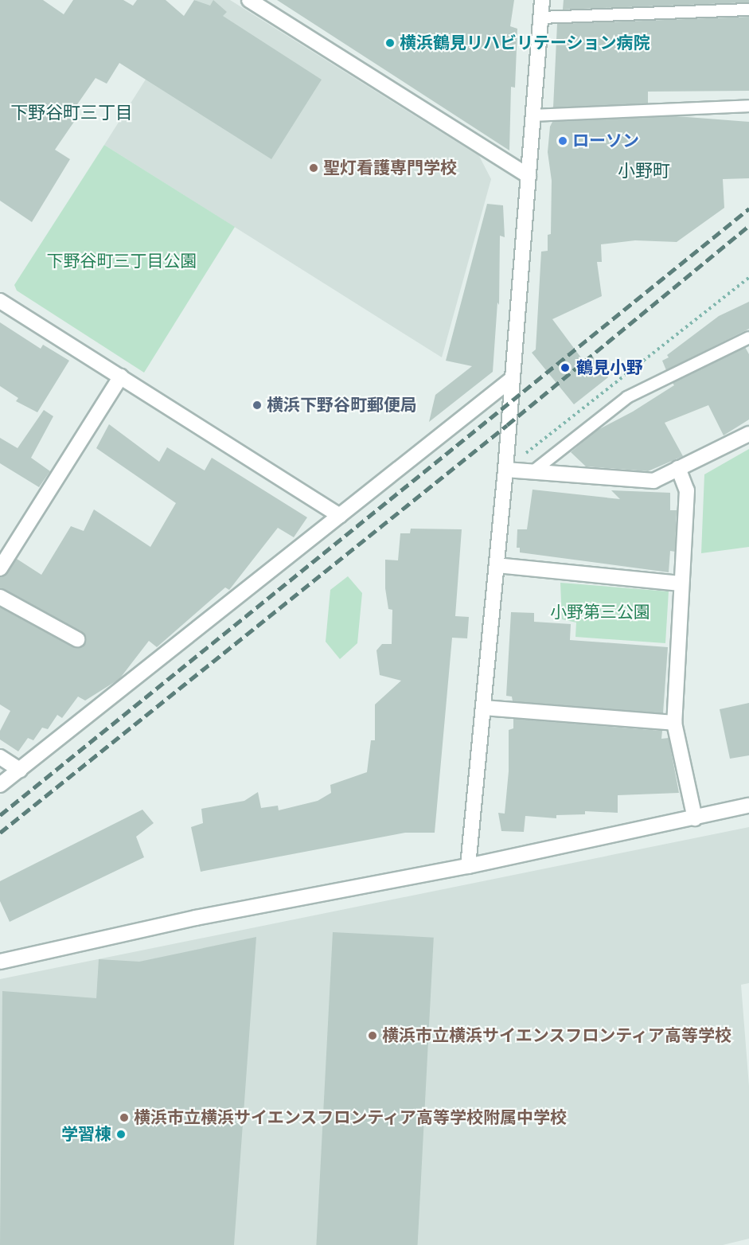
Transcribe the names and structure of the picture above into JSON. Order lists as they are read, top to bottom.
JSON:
{
  "districts": ["下野谷町三丁目", "小野町"],
  "parks": ["下野谷町三丁目公園", "小野第三公園"],
  "places": [
    "横浜鶴見リハビリテーション病院",
    "ローソン",
    "聖灯看護専門学校",
    "鶴見小野",
    "横浜下野谷町郵便局",
    "横浜市立横浜サイエンスフロンティア高等学校",
    "横浜市立横浜サイエンスフロンティア高等学校附属中学校",
    "学習棟"
  ]
}
